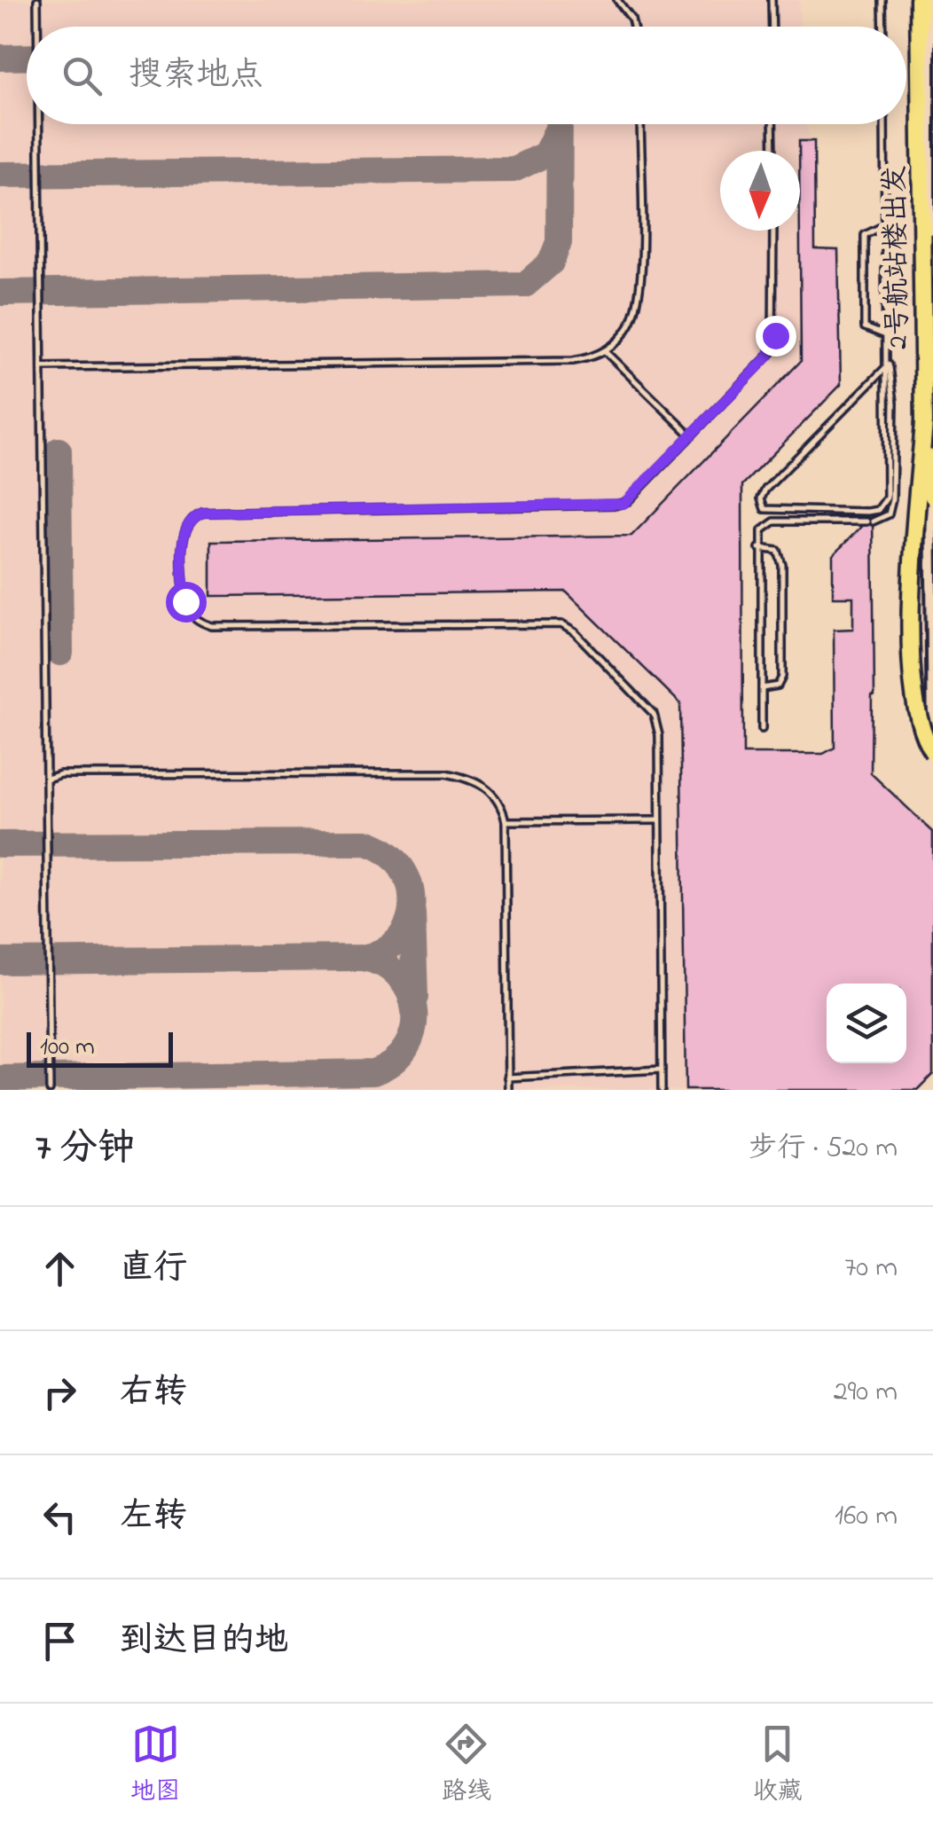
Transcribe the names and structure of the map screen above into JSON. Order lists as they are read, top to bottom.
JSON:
{
  "streets": {
    "highway": ["2号航站楼出发"]
  },
  "scale_bar": "100 m",
  "north": "bottom",
  "page": {
    "search": "搜索地点",
    "scale": "100 m",
    "heading": ["7 分钟", "步行 · 520 m"],
    "list": [
      ["直行", "70 m"],
      ["右转", "290 m"],
      ["左转", "160 m"],
      "到达目的地"
    ],
    "nav": ["地图", "路线", "收藏"]
  }
}
